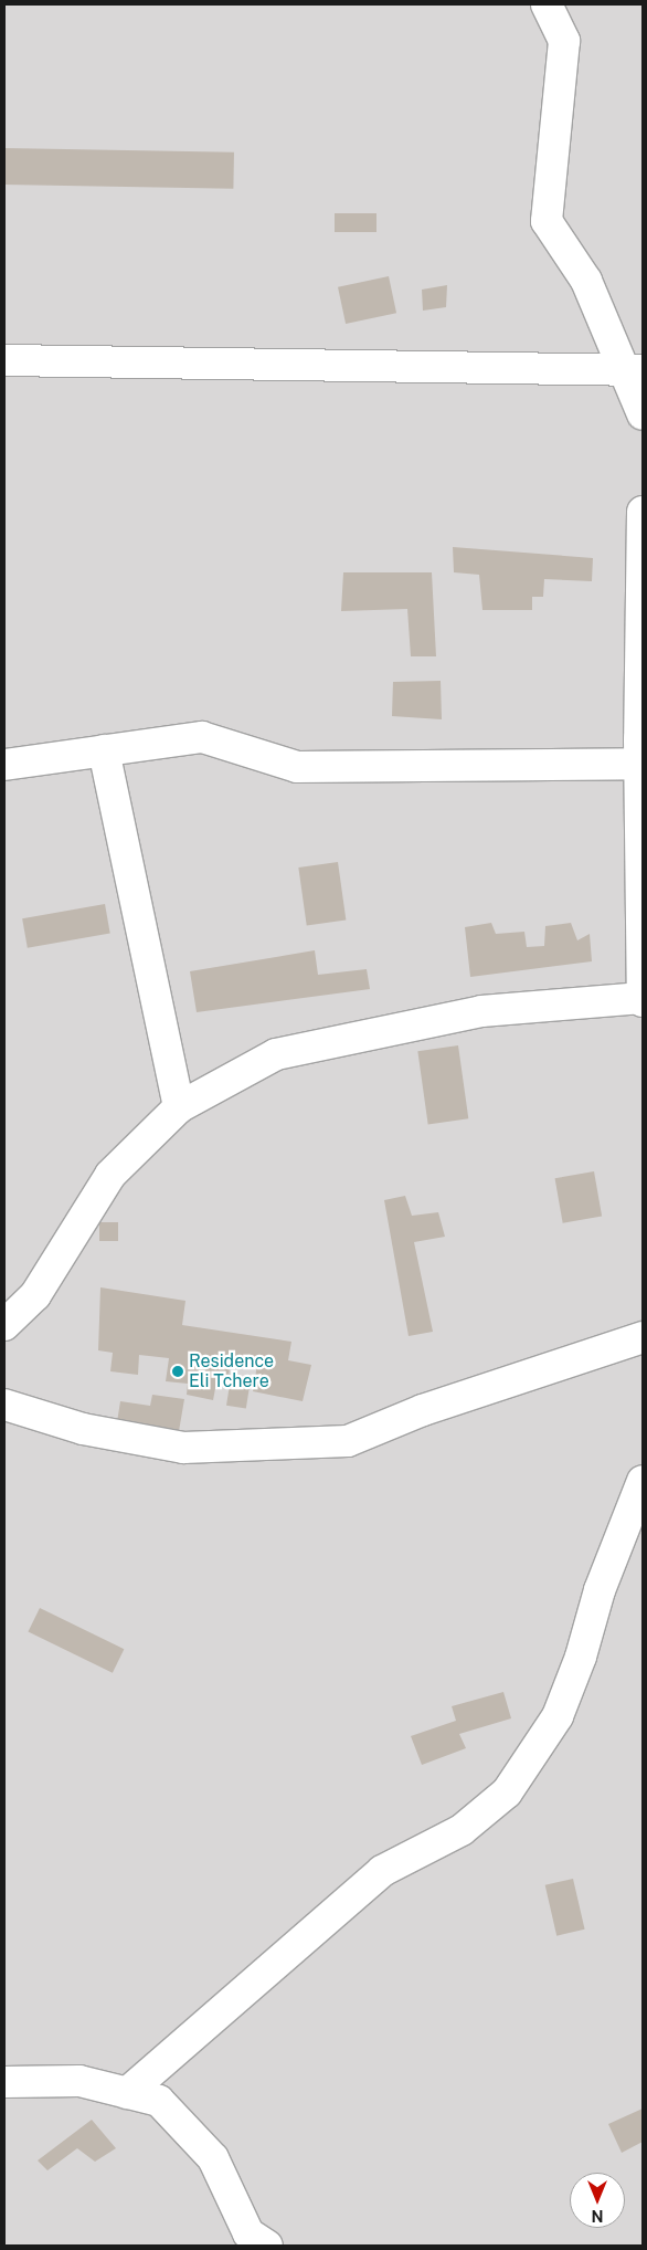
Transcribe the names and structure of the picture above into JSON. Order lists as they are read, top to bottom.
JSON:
{
  "places": ["Residence Eli Tchere"],
  "north": "bottom"
}
